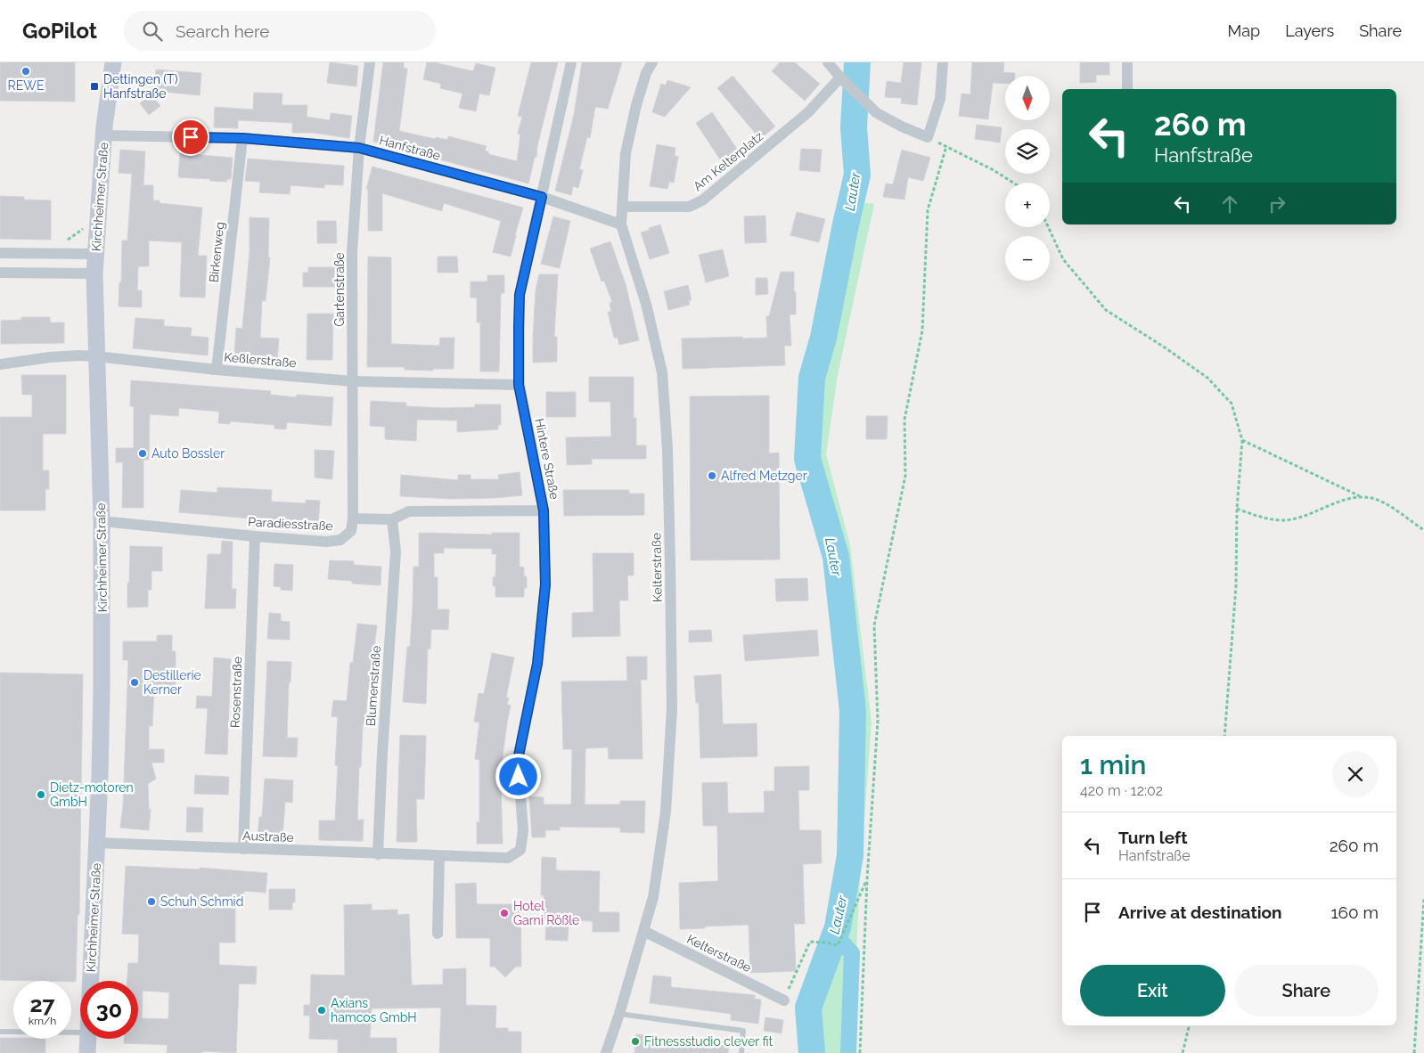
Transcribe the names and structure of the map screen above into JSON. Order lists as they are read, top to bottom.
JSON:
{
  "streets": {
    "street": [
      "Hanfstraße",
      "Am Kelterplatz",
      "Kirchheimer Straße",
      "Birkenweg",
      "Gartenstraße",
      "Keßlerstraße",
      "Hintere Straße",
      "Paradiesstraße",
      "Kelterstraße",
      "Blumenstraße",
      "Rosenstraße",
      "Austraße"
    ]
  },
  "crossings": [
    ["Hanfstraße", "Kirchheimer Straße"],
    ["Hanfstraße", "Birkenweg"],
    ["Hanfstraße", "Gartenstraße"],
    ["Hanfstraße", "Hintere Straße"],
    ["Hanfstraße", "Kelterstraße"],
    ["Am Kelterplatz", "Kelterstraße"],
    ["Kirchheimer Straße", "Keßlerstraße"],
    ["Kirchheimer Straße", "Paradiesstraße"],
    ["Kirchheimer Straße", "Austraße"],
    ["Birkenweg", "Keßlerstraße"],
    ["Gartenstraße", "Keßlerstraße"],
    ["Gartenstraße", "Paradiesstraße"],
    ["Keßlerstraße", "Hintere Straße"],
    ["Hintere Straße", "Austraße"],
    ["Paradiesstraße", "Rosenstraße"],
    ["Blumenstraße", "Austraße"],
    ["Rosenstraße", "Austraße"]
  ],
  "water": ["Lauter"],
  "places": {
    "other": [
      "REWE",
      "Auto Bossler",
      "Alfred Metzger",
      "Destillerie Kerner",
      "Dietz‐motoren GmbH",
      "Schuh Schmid",
      "Hotel Garni Rößle",
      "Axians hamcos GmbH",
      "Fitnessstudio clever fit"
    ],
    "transit": ["Dettingen (T) Hanfstraße"]
  },
  "north": "bottom",
  "page": {
    "header": "GoPilot",
    "search": "Search here",
    "nav": ["Map", "Layers", "Share"],
    "map_buttons": ["+", "−"],
    "turn": ["260 m", "Hanfstraße"],
    "heading": ["1 min", "420 m · 12:02"],
    "list": [
      {
        "name": "Turn left",
        "note": "Hanfstraße",
        "value": "260 m"
      },
      {
        "name": "Arrive at destination",
        "value": "160 m"
      }
    ],
    "buttons": ["Exit", "Share"],
    "speed": "27 km/h",
    "limit": "30"
  }
}
